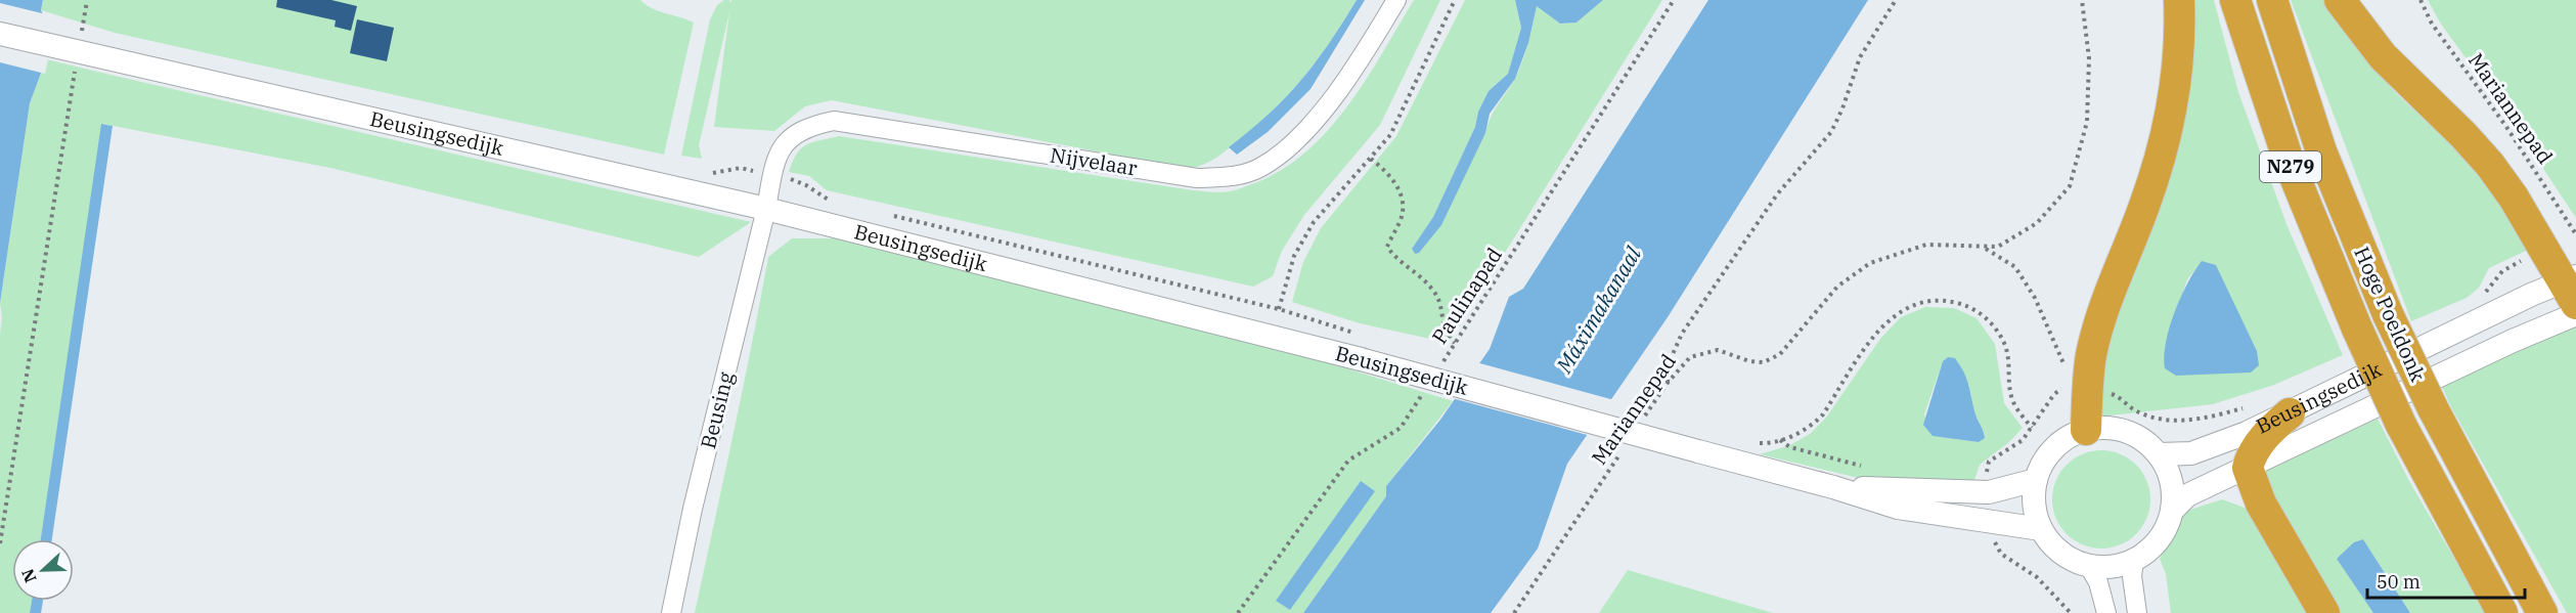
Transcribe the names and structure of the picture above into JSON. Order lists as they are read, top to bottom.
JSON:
{
  "streets": {
    "highway": ["N279", "Hoge Poeldonk"],
    "street": ["Beusingsedijk", "Nijvelaar", "Beusing"],
    "path": ["Mariannepad", "Paulinapad"]
  },
  "crossings": [
    ["Beusingsedijk", "Nijvelaar"],
    ["Beusingsedijk", "Beusing"],
    ["Nijvelaar", "Beusing"]
  ],
  "water": ["Máximakanaal"],
  "scale_bar": "50 m",
  "north": "left"
}
